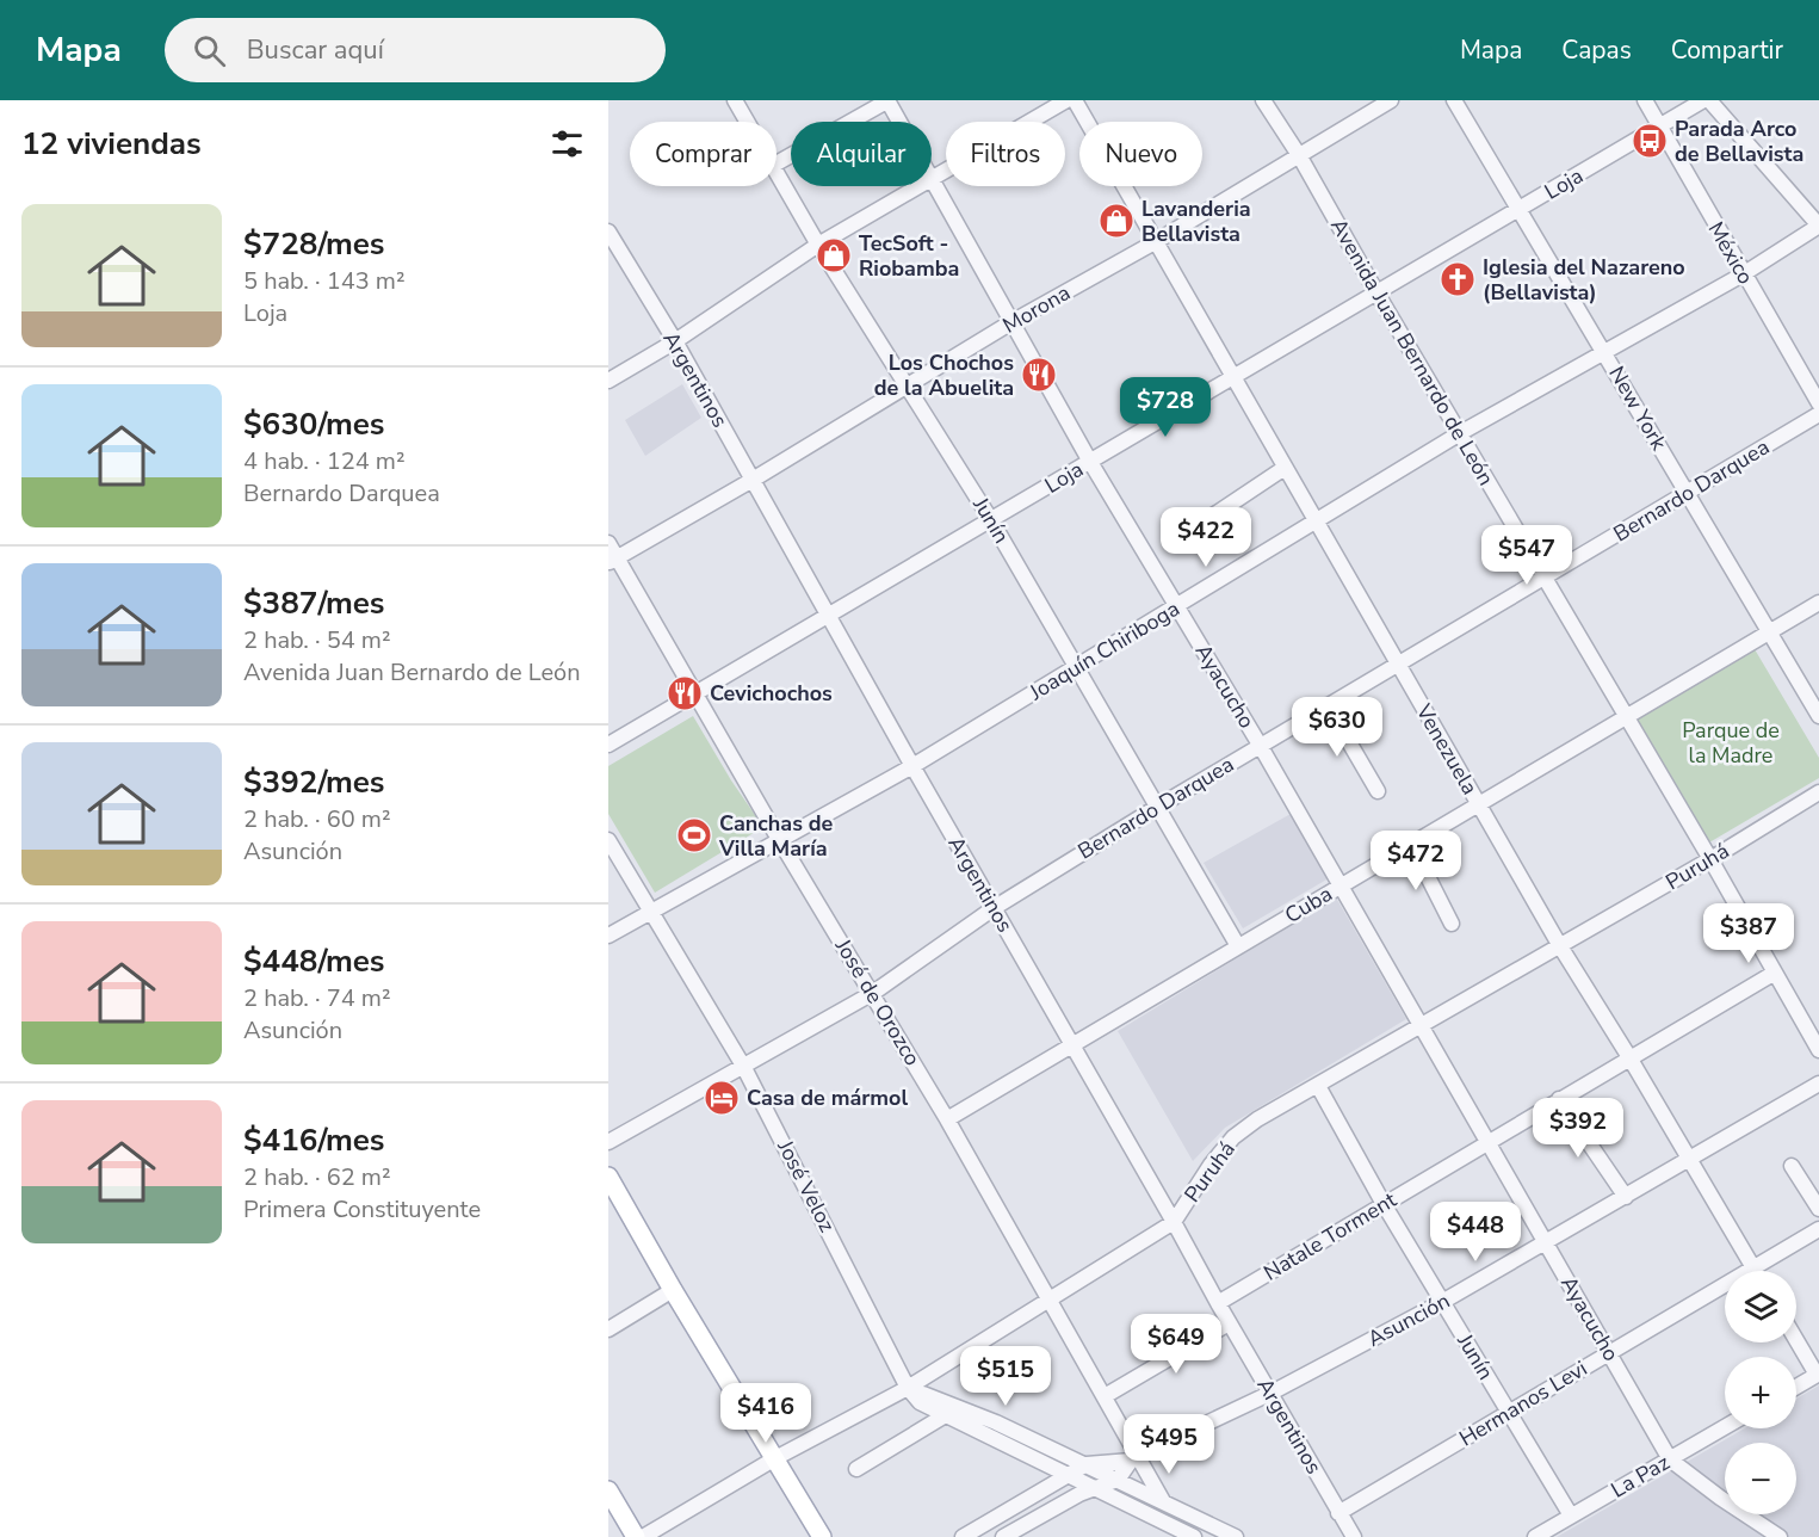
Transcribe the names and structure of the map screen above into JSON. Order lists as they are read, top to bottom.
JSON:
{
  "streets": {
    "street": [
      "Loja",
      "México",
      "Morona",
      "Avenida Juan Bernardo de León",
      "Argentinos",
      "New York",
      "Bernardo Darquea",
      "Junín",
      "Joaquín Chiriboga",
      "Ayacucho",
      "Venezuela",
      "Puruhá",
      "Cuba",
      "José de Orozco",
      "José Veloz",
      "Natale Torment",
      "Asunción",
      "Hermanos Levi",
      "La Paz"
    ]
  },
  "crossings": [
    ["Loja", "México"],
    ["Loja", "Avenida Juan Bernardo de León"],
    ["Loja", "Argentinos"],
    ["Loja", "New York"],
    ["Loja", "Junín"],
    ["Loja", "Ayacucho"],
    ["Loja", "Venezuela"],
    ["Loja", "José de Orozco"],
    ["México", "Joaquín Chiriboga"],
    ["Morona", "Avenida Juan Bernardo de León"],
    ["Morona", "Argentinos"],
    ["Morona", "Junín"],
    ["Morona", "Ayacucho"],
    ["Morona", "Venezuela"],
    ["Morona", "José de Orozco"],
    ["Avenida Juan Bernardo de León", "Bernardo Darquea"],
    ["Avenida Juan Bernardo de León", "Joaquín Chiriboga"],
    ["Avenida Juan Bernardo de León", "Puruhá"],
    ["Avenida Juan Bernardo de León", "Cuba"],
    ["Avenida Juan Bernardo de León", "Natale Torment"],
    ["Argentinos", "Bernardo Darquea"],
    ["Argentinos", "Joaquín Chiriboga"],
    ["Argentinos", "Puruhá"],
    ["Argentinos", "Cuba"],
    ["Argentinos", "Natale Torment"],
    ["Argentinos", "Asunción"],
    ["Argentinos", "Hermanos Levi"],
    ["New York", "Bernardo Darquea"],
    ["New York", "Joaquín Chiriboga"],
    ["New York", "Cuba"],
    ["Bernardo Darquea", "Junín"],
    ["Bernardo Darquea", "Ayacucho"],
    ["Bernardo Darquea", "Venezuela"],
    ["Bernardo Darquea", "José de Orozco"],
    ["Bernardo Darquea", "José Veloz"],
    ["Junín", "Joaquín Chiriboga"],
    ["Junín", "Puruhá"],
    ["Junín", "Cuba"],
    ["Junín", "Natale Torment"],
    ["Junín", "Asunción"],
    ["Junín", "Hermanos Levi"],
    ["Junín", "La Paz"],
    ["Joaquín Chiriboga", "Ayacucho"],
    ["Joaquín Chiriboga", "Venezuela"],
    ["Joaquín Chiriboga", "José de Orozco"],
    ["Joaquín Chiriboga", "José Veloz"],
    ["Ayacucho", "Puruhá"],
    ["Ayacucho", "Cuba"],
    ["Ayacucho", "Natale Torment"],
    ["Ayacucho", "Asunción"],
    ["Ayacucho", "Hermanos Levi"],
    ["Ayacucho", "La Paz"],
    ["Venezuela", "Puruhá"],
    ["Venezuela", "Cuba"],
    ["Venezuela", "Natale Torment"],
    ["Venezuela", "Asunción"],
    ["Venezuela", "Hermanos Levi"],
    ["Puruhá", "José de Orozco"],
    ["Puruhá", "José Veloz"],
    ["Cuba", "José de Orozco"],
    ["José de Orozco", "Asunción"]
  ],
  "parks": ["Parque de la Madre"],
  "places": {
    "bus stop": ["Parada Arco de Bellavista"],
    "shop": ["Lavanderia Bellavista", "TecSoft - Riobamba"],
    "church": ["Iglesia del Nazareno (Bellavista)"],
    "restaurant": ["Los Chochos de la Abuelita", "Cevichochos"],
    "sports": ["Canchas de Villa María"],
    "hotel": ["Casa de mármol"]
  },
  "page": {
    "header": "Mapa",
    "search": "Buscar aquí",
    "nav": ["Mapa", "Capas", "Compartir"],
    "heading": "12 viviendas",
    "chip": [
      "Comprar",
      "Alquilar",
      "Filtros",
      "Nuevo"
    ],
    "list": [
      {
        "name": "$728/mes",
        "note": "5 hab. · 143 m² · Loja"
      },
      {
        "name": "$630/mes",
        "note": "4 hab. · 124 m² · Bernardo Darquea"
      },
      {
        "name": "$387/mes",
        "note": "2 hab. · 54 m² · Avenida Juan Bernardo de León"
      },
      {
        "name": "$392/mes",
        "note": "2 hab. · 60 m² · Asunción"
      },
      {
        "name": "$448/mes",
        "note": "2 hab. · 74 m² · Asunción"
      },
      {
        "name": "$416/mes",
        "note": "2 hab. · 62 m² · Primera Constituyente"
      }
    ],
    "price": [
      "$728",
      "$422",
      "$547",
      "$630",
      "$472",
      "$387",
      "$392",
      "$448",
      "$649",
      "$515",
      "$416",
      "$495"
    ],
    "map_buttons": ["+", "−"]
  }
}
